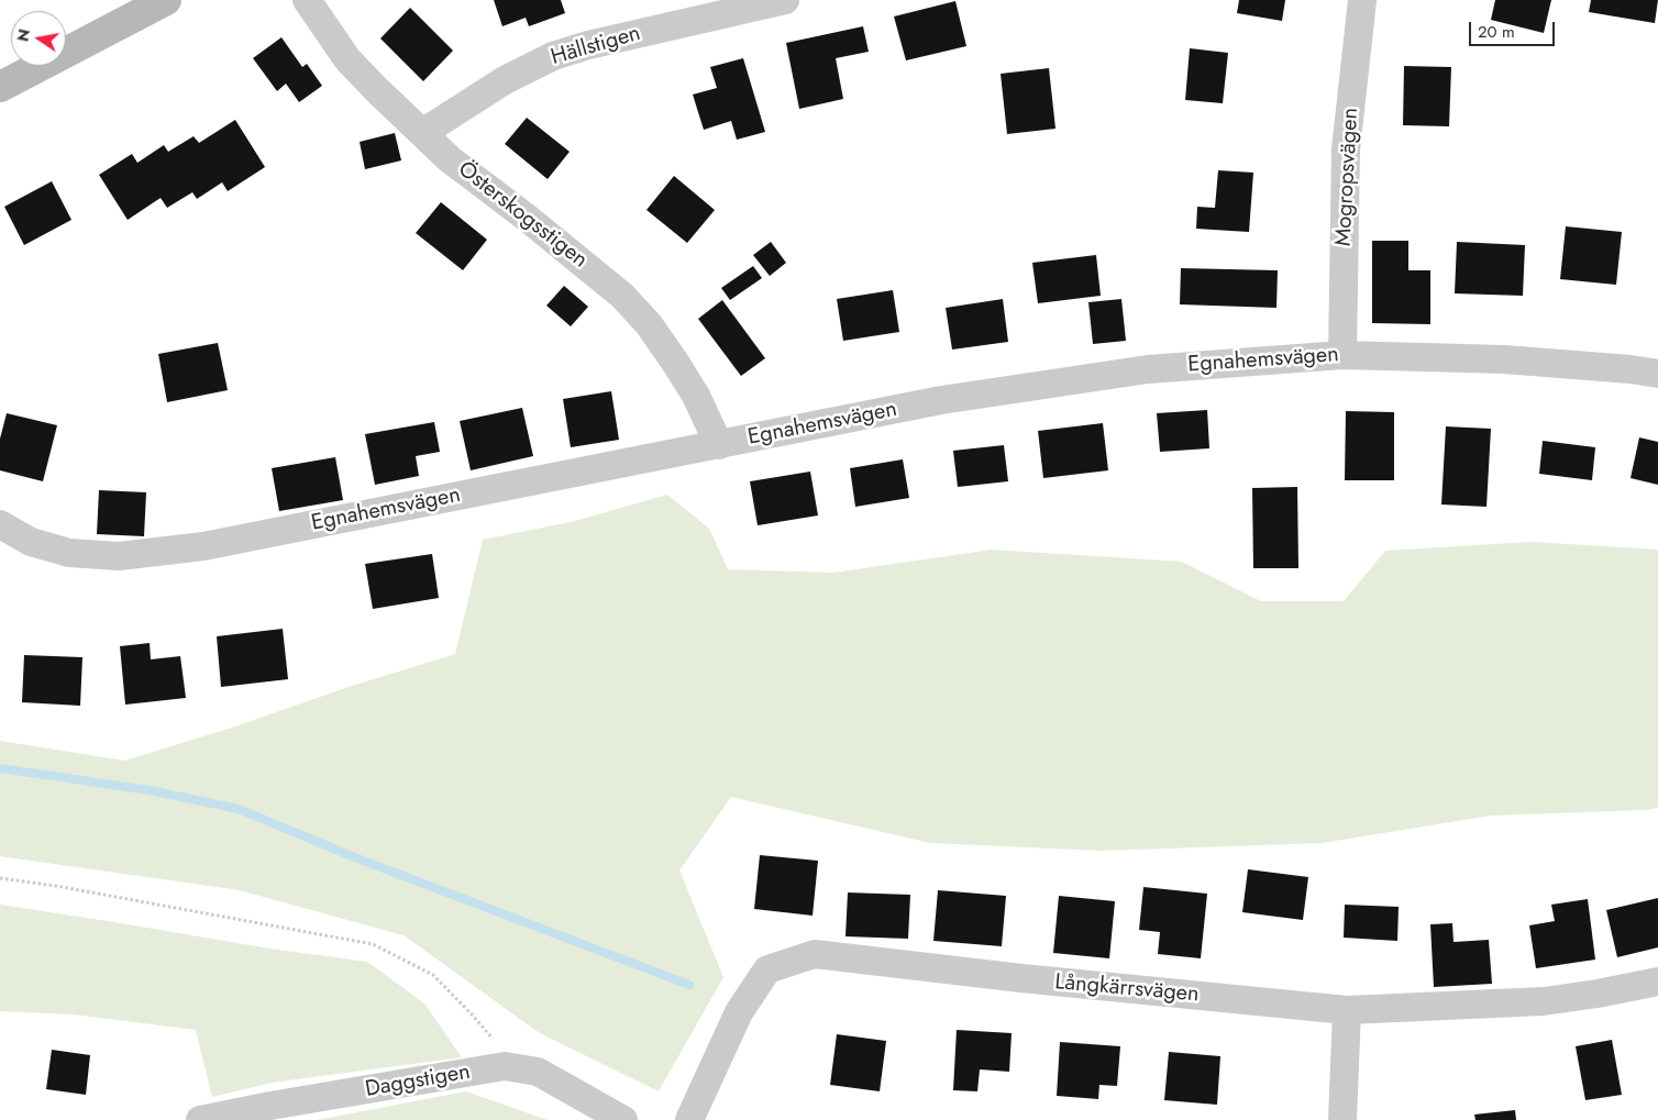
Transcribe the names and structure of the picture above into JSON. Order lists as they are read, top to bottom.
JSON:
{
  "streets": {
    "street": [
      "Hällstigen",
      "Mogropsvägen",
      "Österskogsstigen",
      "Egnahemsvägen",
      "Långkärrsvägen",
      "Daggstigen"
    ]
  },
  "crossings": [
    ["Hällstigen", "Österskogsstigen"],
    ["Mogropsvägen", "Egnahemsvägen"],
    ["Österskogsstigen", "Egnahemsvägen"]
  ],
  "scale_bar": "20 m",
  "north": "left"
}
